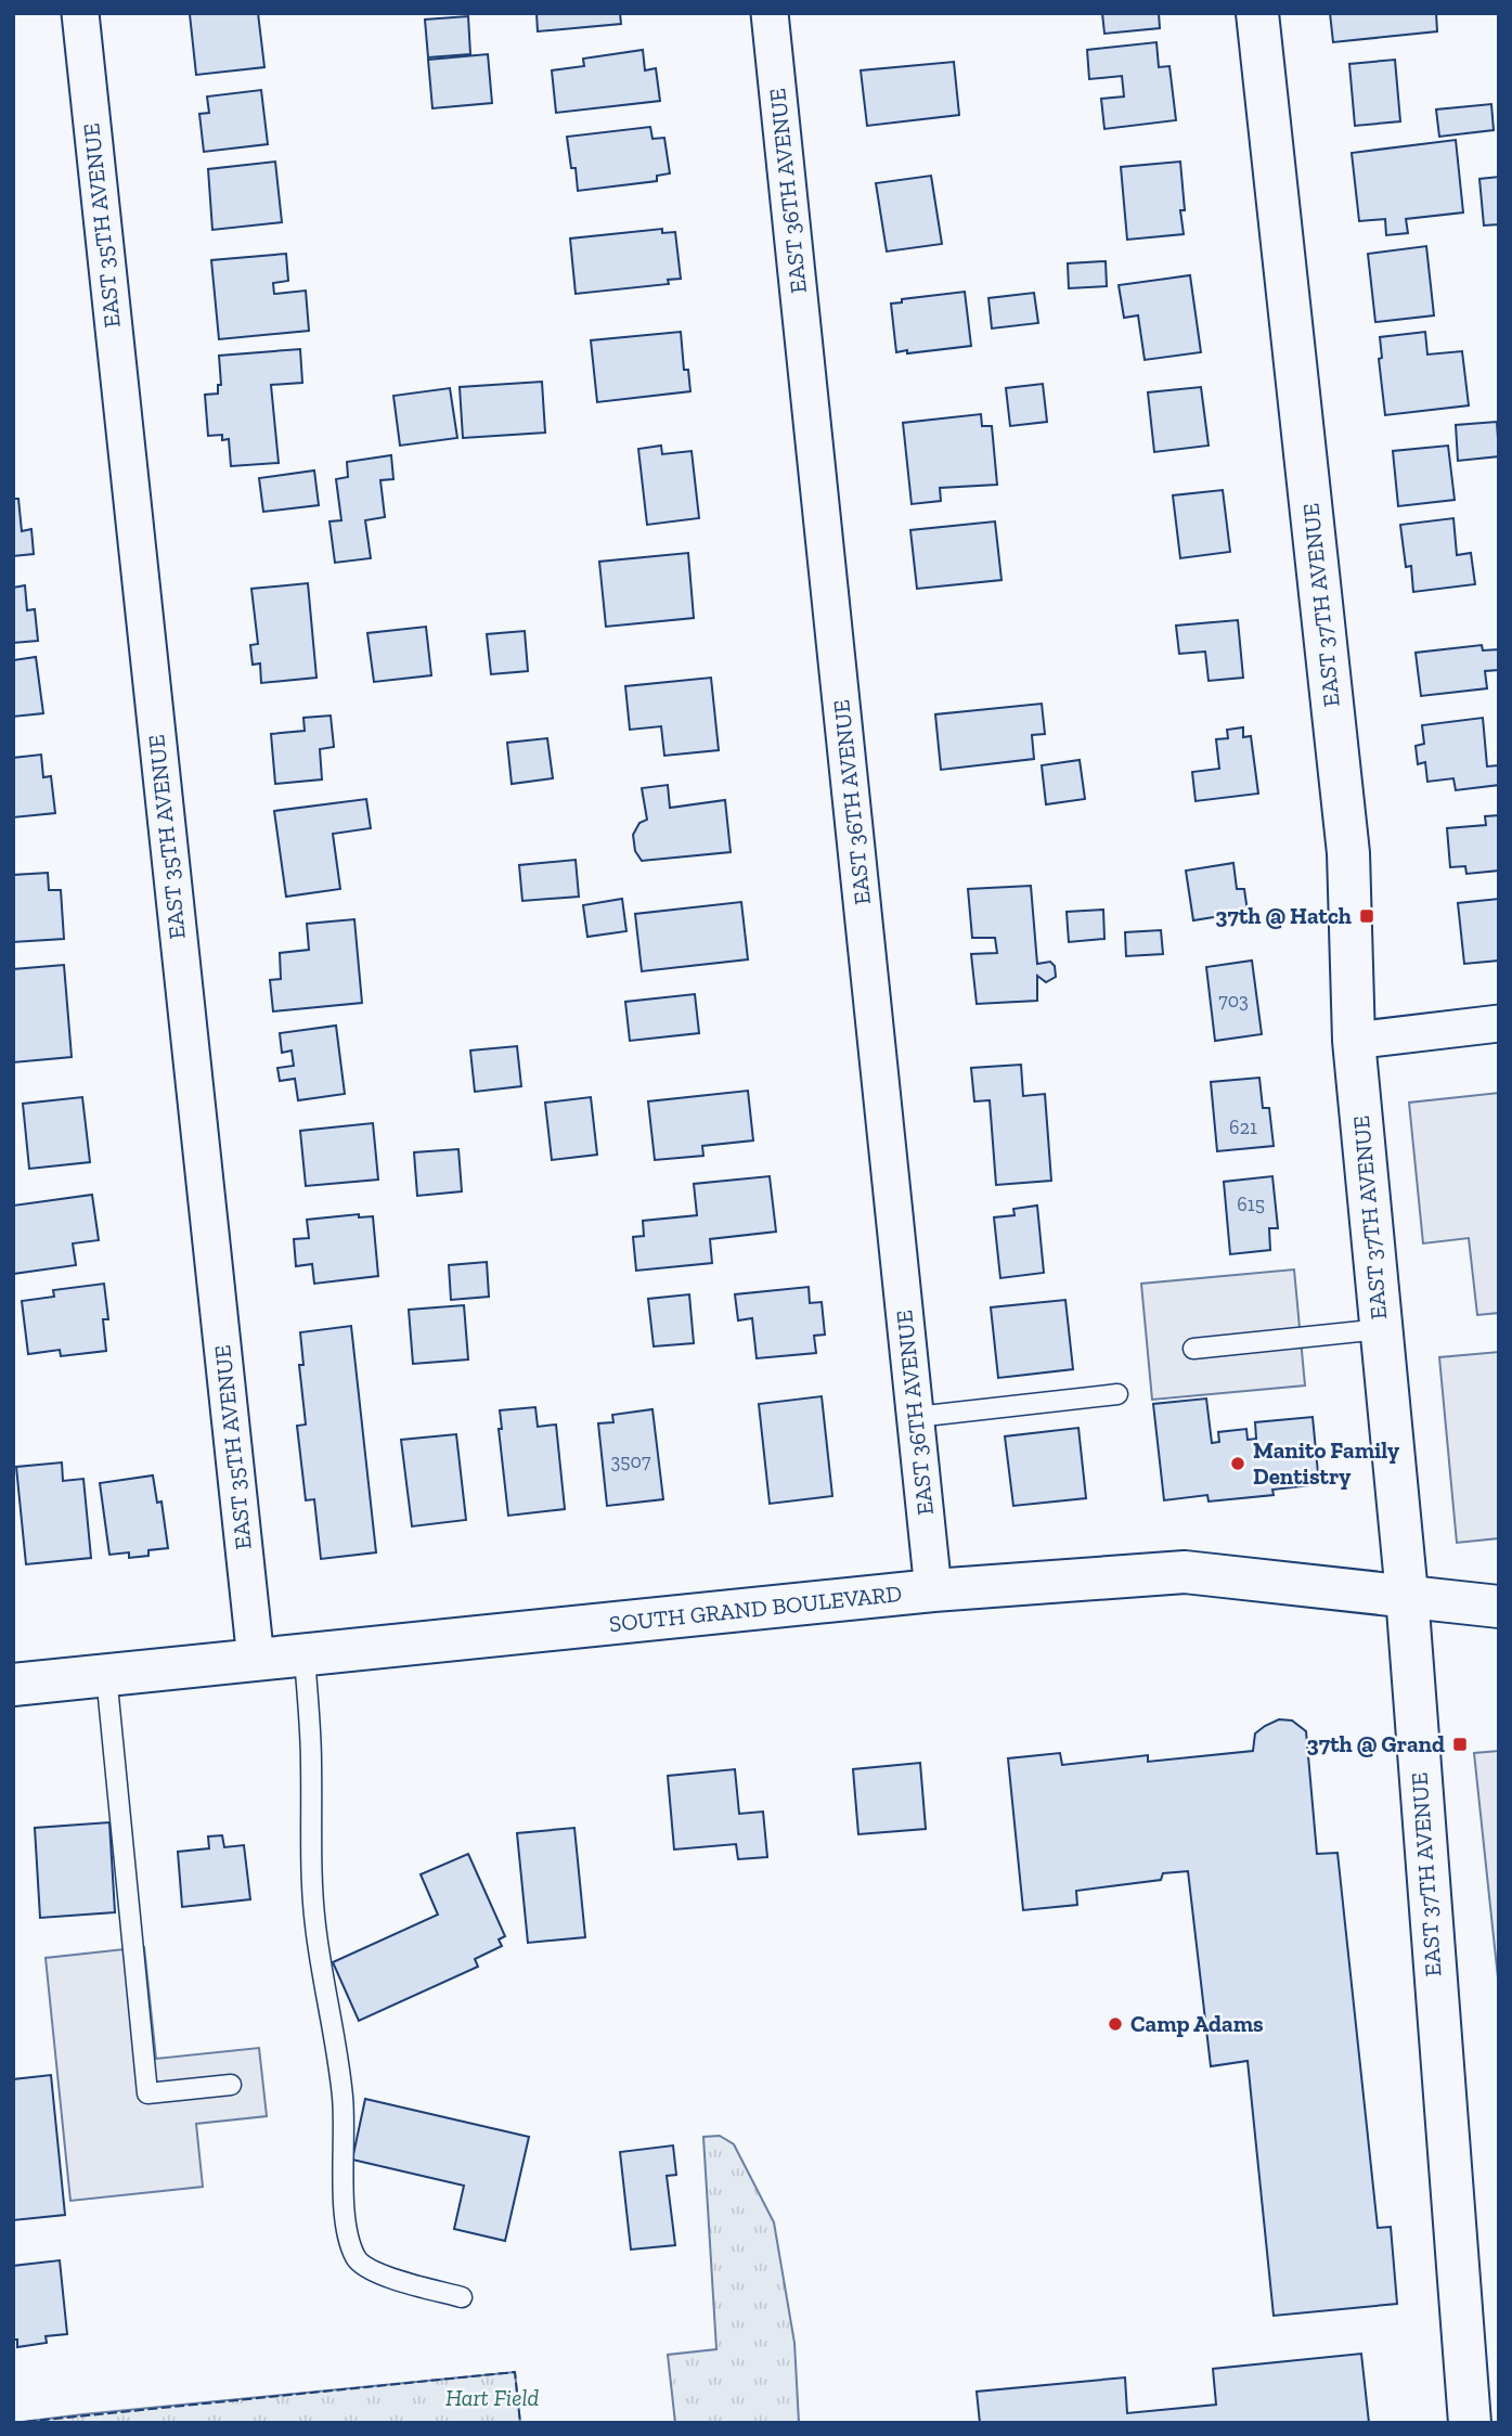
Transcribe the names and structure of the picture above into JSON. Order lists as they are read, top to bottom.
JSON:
{
  "streets": {
    "street": [
      "EAST 36TH AVENUE",
      "EAST 35TH AVENUE",
      "EAST 37TH AVENUE",
      "SOUTH GRAND BOULEVARD"
    ]
  },
  "crossings": [
    ["EAST 36TH AVENUE", "SOUTH GRAND BOULEVARD"],
    ["EAST 35TH AVENUE", "SOUTH GRAND BOULEVARD"],
    ["EAST 37TH AVENUE", "SOUTH GRAND BOULEVARD"]
  ],
  "parks": ["Hart Field"],
  "places": {
    "transit": ["37th @ Hatch", "37th @ Grand"],
    "other": ["Manito Family Dentistry", "Camp Adams"]
  },
  "house_numbers": [
    "703",
    "621",
    "615",
    "3507"
  ]
}
